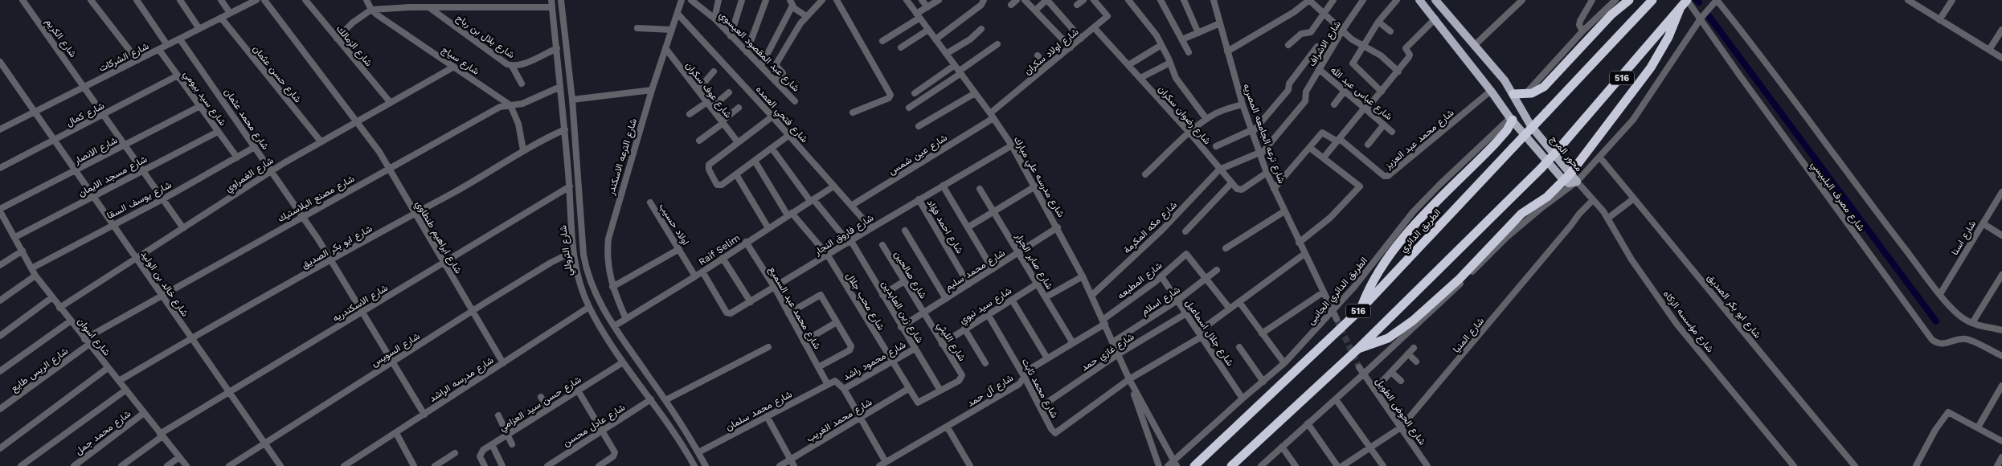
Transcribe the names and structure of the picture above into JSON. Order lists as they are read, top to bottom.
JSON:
{
  "streets": {
    "highway": ["516", "الطريق الدائري"],
    "main road": ["محور المرج"],
    "street": [
      "شارع بلال بن رباح",
      "شارع الكريم",
      "شارع الاشراف",
      "شارع الزمالك",
      "شارع عبد المقصود العيسوي",
      "شارع اولاد سكران",
      "شارع الشركات",
      "شارع سياج",
      "شارع حسن عثمان",
      "شارع عوف سكران",
      "شارع عباس عبد الله",
      "شارع سيد بيومي",
      "شارع كمال",
      "شارع فتحي العمده",
      "شارع رضوان سكران",
      "شارع محمد عثمان",
      "شارع ترعه الجامعه المصريه",
      "شارع محمد عبد العزيز",
      "شارع الانصار",
      "شارع عين شمس",
      "شارع الترعه الاسكندر",
      "شارع الغمراوي",
      "شارع مسجد الايمان",
      "شارع مدرسه علي مبارك",
      "شارع مصرف البلبيسي",
      "شارع مصنع البلاستيك",
      "شارع يوسف السقا",
      "اولاد حسيب",
      "شارع احمد فؤاد",
      "شارع مكه المكرمة",
      "شارع فاروق النجار",
      "شارع ابراهيم طنطاوي",
      "شارع اسنا",
      "شارع ابو بكر الصديق",
      "Raif Selim",
      "شارع التروللي",
      "شارع صابر الجزار",
      "شارع محمد سليم",
      "شارع صالحين",
      "شارع المطبعه",
      "شارع خالد بن الوليد",
      "الطريق الدائري الجانبى",
      "شارع اسلام",
      "شارع محب جلال",
      "شارع الاسكندريه",
      "شارع سيد نبوي",
      "شارع محمد عبد السميع",
      "شارع زين العابدين",
      "شارع مؤسسه الزكاه",
      "شارع جلال اسماعيل",
      "شارع المنيا",
      "شارع اسوان",
      "شارع الليثي",
      "شارع السويس",
      "شارع غازي حمد",
      "شارع محمود راشد",
      "شارع الريس طايع",
      "شارع مدرسه الراشد",
      "شارع محمد ثابت",
      "شارع آل حمد",
      "شارع حسن سيد العزامي",
      "شارع محمد سلمان",
      "شارع الحوض الطويل",
      "شارع محمد الغريب",
      "شارع عادل محسن",
      "شارع محمد جمل"
    ]
  },
  "crossings": [
    ["شارع بلال بن رباح", "شارع التروللي"],
    ["شارع الكريم", "شارع الشركات"],
    ["شارع الكريم", "شارع كمال"],
    ["شارع الكريم", "شارع الانصار"],
    ["شارع الكريم", "شارع الغمراوي"],
    ["شارع الكريم", "شارع مسجد الايمان"],
    ["شارع الكريم", "شارع يوسف السقا"],
    ["شارع الاشراف", "شارع عباس عبد الله"],
    ["شارع الاشراف", "شارع ترعه الجامعه المصريه"],
    ["شارع الزمالك", "شارع الغمراوي"],
    ["شارع اولاد سكران", "شارع رضوان سكران"],
    ["شارع اولاد سكران", "شارع عين شمس"],
    ["شارع اولاد سكران", "شارع مدرسه علي مبارك"],
    ["شارع الشركات", "شارع حسن عثمان"],
    ["شارع الشركات", "شارع سيد بيومي"],
    ["شارع الشركات", "شارع محمد عثمان"],
    ["شارع الشركات", "شارع خالد بن الوليد"],
    ["شارع سياج", "شارع الغمراوي"],
    ["شارع سياج", "شارع مصنع البلاستيك"],
    ["شارع حسن عثمان", "شارع الغمراوي"],
    ["516", "شارع مصرف البلبيسي"],
    ["شارع عوف سكران", "شارع الترعه الاسكندر"],
    ["شارع سيد بيومي", "شارع كمال"],
    ["شارع سيد بيومي", "شارع الانصار"],
    ["شارع سيد بيومي", "شارع مسجد الايمان"],
    ["شارع سيد بيومي", "شارع يوسف السقا"],
    ["شارع كمال", "شارع خالد بن الوليد"],
    ["شارع فتحي العمده", "شارع عين شمس"],
    ["شارع فتحي العمده", "شارع الترعه الاسكندر"],
    ["شارع فتحي العمده", "شارع فاروق النجار"],
    ["شارع فتحي العمده", "Raif Selim"],
    ["شارع رضوان سكران", "شارع مكه المكرمة"],
    ["شارع محمد عثمان", "شارع الغمراوي"],
    ["شارع محمد عثمان", "شارع مصنع البلاستيك"],
    ["شارع محمد عثمان", "شارع يوسف السقا"],
    ["شارع محمد عثمان", "شارع ابو بكر الصديق"],
    ["شارع محمد عثمان", "شارع الاسكندريه"],
    ["شارع محمد عثمان", "شارع السويس"],
    ["شارع محمد عثمان", "شارع مدرسه الراشد"],
    ["شارع ترعه الجامعه المصريه", "الطريق الدائري الجانبى"],
    ["شارع محمد عبد العزيز", "محور المرج"],
    ["شارع الانصار", "شارع خالد بن الوليد"],
    ["شارع الانصار", "شارع اسوان"],
    ["محور المرج", "الطريق الدائري الجانبى"],
    ["محور المرج", "شارع مؤسسه الزكاه"],
    ["شارع عين شمس", "شارع مدرسه علي مبارك"],
    ["شارع الترعه الاسكندر", "Raif Selim"],
    ["شارع الغمراوي", "شارع ابراهيم طنطاوي"],
    ["شارع الغمراوي", "شارع خالد بن الوليد"],
    ["شارع الغمراوي", "شارع اسوان"],
    ["شارع مسجد الايمان", "شارع خالد بن الوليد"],
    ["شارع مسجد الايمان", "شارع اسوان"],
    ["شارع مدرسه علي مبارك", "شارع مكه المكرمة"],
    ["شارع مدرسه علي مبارك", "شارع فاروق النجار"],
    ["شارع مدرسه علي مبارك", "شارع محمد سليم"],
    ["شارع مدرسه علي مبارك", "شارع المطبعه"],
    ["شارع مدرسه علي مبارك", "الطريق الدائري الجانبى"],
    ["شارع مدرسه علي مبارك", "شارع اسلام"],
    ["شارع مدرسه علي مبارك", "شارع غازي حمد"],
    ["شارع مدرسه علي مبارك", "شارع محمد ثابت"],
    ["شارع مدرسه علي مبارك", "شارع آل حمد"],
    ["شارع مصنع البلاستيك", "شارع ابراهيم طنطاوي"],
    ["شارع مصنع البلاستيك", "شارع التروللي"],
    ["شارع مصنع البلاستيك", "شارع خالد بن الوليد"],
    ["شارع مصنع البلاستيك", "شارع اسوان"],
    ["شارع يوسف السقا", "شارع خالد بن الوليد"],
    ["شارع يوسف السقا", "شارع اسوان"],
    ["اولاد حسيب", "Raif Selim"],
    ["شارع احمد فؤاد", "شارع فاروق النجار"],
    ["شارع احمد فؤاد", "شارع محمد سليم"],
    ["شارع فاروق النجار", "Raif Selim"],
    ["شارع فاروق النجار", "شارع محب جلال"],
    ["شارع فاروق النجار", "شارع محمد عبد السميع"],
    ["شارع فاروق النجار", "شارع زين العابدين"],
    ["شارع ابراهيم طنطاوي", "شارع ابو بكر الصديق"],
    ["شارع ابراهيم طنطاوي", "شارع الاسكندريه"],
    ["شارع ابراهيم طنطاوي", "شارع السويس"],
    ["شارع ابراهيم طنطاوي", "شارع مدرسه الراشد"],
    ["شارع ابو بكر الصديق", "شارع التروللي"],
    ["شارع ابو بكر الصديق", "شارع خالد بن الوليد"],
    ["شارع ابو بكر الصديق", "شارع اسوان"],
    ["Raif Selim", "شارع التروللي"],
    ["Raif Selim", "شارع محب جلال"],
    ["Raif Selim", "شارع محمد عبد السميع"],
    ["Raif Selim", "شارع زين العابدين"],
    ["شارع التروللي", "شارع الاسكندريه"],
    ["شارع التروللي", "شارع السويس"],
    ["شارع التروللي", "شارع مدرسه الراشد"],
    ["شارع التروللي", "شارع حسن سيد العزامي"],
    ["شارع التروللي", "شارع محمد سلمان"],
    ["شارع التروللي", "شارع عادل محسن"],
    ["شارع صابر الجزار", "شارع محمد سليم"],
    ["شارع صابر الجزار", "شارع سيد نبوي"],
    ["شارع صابر الجزار", "شارع آل حمد"],
    ["شارع محمد سليم", "شارع صالحين"],
    ["شارع محمد سليم", "شارع زين العابدين"],
    ["شارع محمد سليم", "شارع الليثي"],
    ["شارع صالحين", "شارع الليثي"],
    ["شارع المطبعه", "شارع اسلام"],
    ["شارع المطبعه", "شارع جلال اسماعيل"],
    ["شارع المطبعه", "شارع آل حمد"],
    ["شارع خالد بن الوليد", "شارع الاسكندريه"],
    ["شارع خالد بن الوليد", "شارع السويس"],
    ["الطريق الدائري الجانبى", "شارع جلال اسماعيل"],
    ["شارع اسلام", "شارع جلال اسماعيل"],
    ["شارع محب جلال", "شارع الليثي"],
    ["شارع محب جلال", "شارع محمود راشد"],
    ["شارع محب جلال", "شارع محمد الغريب"],
    ["شارع الاسكندريه", "شارع اسوان"],
    ["شارع سيد نبوي", "شارع الليثي"],
    ["شارع سيد نبوي", "شارع محمد ثابت"],
    ["شارع محمد عبد السميع", "شارع محمد سلمان"],
    ["شارع زين العابدين", "شارع الليثي"],
    ["شارع زين العابدين", "شارع محمود راشد"],
    ["شارع مؤسسه الزكاه", "شارع المنيا"],
    ["شارع جلال اسماعيل", "شارع غازي حمد"],
    ["شارع المنيا", "شارع الحوض الطويل"],
    ["شارع اسوان", "شارع الريس طايع"],
    ["شارع اسوان", "شارع محمد جمل"],
    ["شارع غازي حمد", "شارع محمد ثابت"],
    ["شارع محمد ثابت", "شارع آل حمد"]
  ]
}
